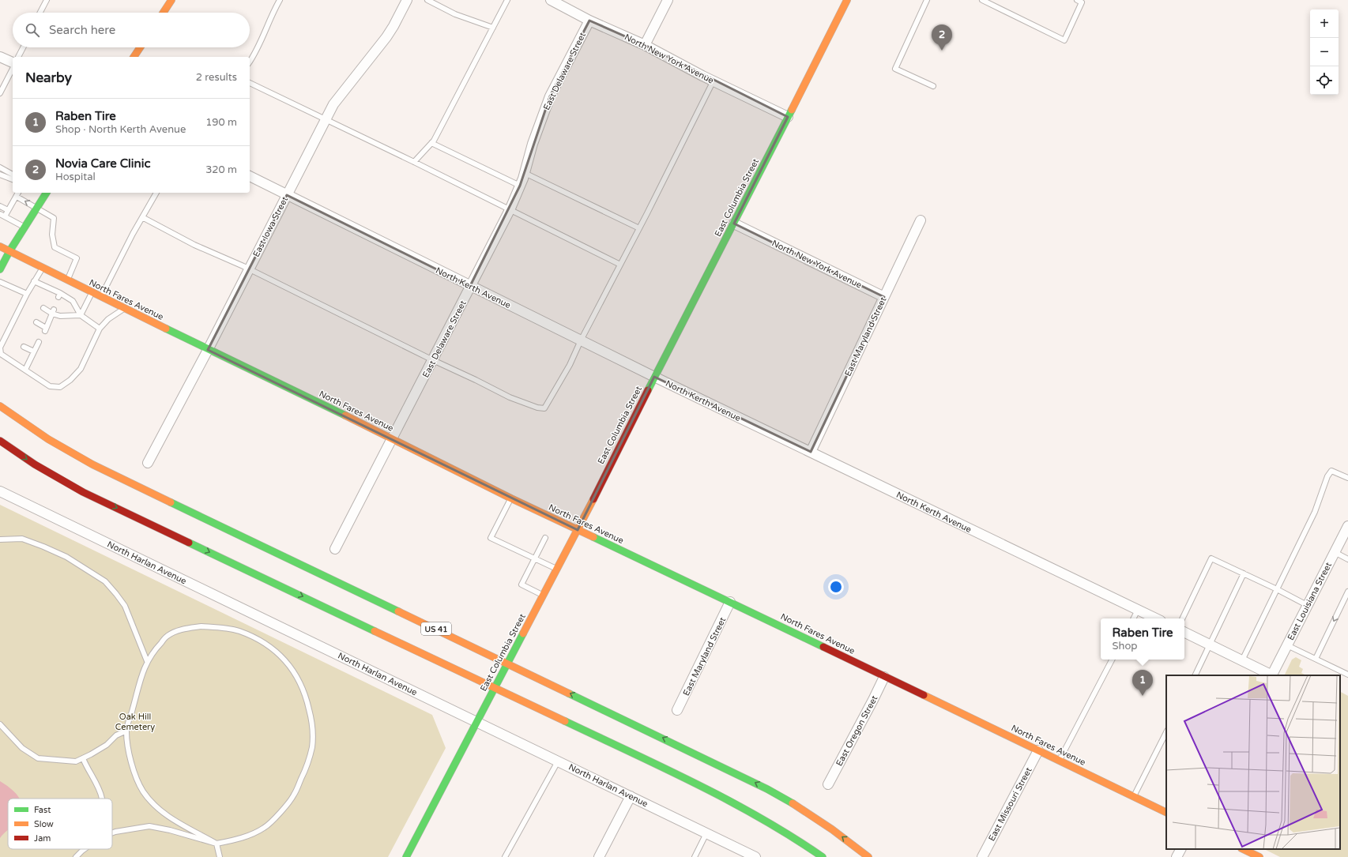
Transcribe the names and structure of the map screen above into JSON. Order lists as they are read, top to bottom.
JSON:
{
  "streets": {
    "main road": ["East Columbia Street", "North Fares Avenue", "US 41"],
    "street": [
      "North New York Avenue",
      "East Delaware Street",
      "East Iowa Street",
      "North Kerth Avenue",
      "East Maryland Street",
      "North Harlan Avenue",
      "East Louisiana Street",
      "East Oregon Street",
      "East Missouri Street"
    ]
  },
  "crossings": [
    ["North New York Avenue", "East Delaware Street"],
    ["North New York Avenue", "East Columbia Street"],
    ["North New York Avenue", "East Maryland Street"],
    ["East Delaware Street", "North Kerth Avenue"],
    ["East Delaware Street", "North Fares Avenue"],
    ["East Columbia Street", "North Kerth Avenue"],
    ["East Columbia Street", "North Fares Avenue"],
    ["East Columbia Street", "North Harlan Avenue"],
    ["East Columbia Street", "US 41"],
    ["East Iowa Street", "North Kerth Avenue"],
    ["East Iowa Street", "North Fares Avenue"],
    ["North Kerth Avenue", "East Maryland Street"],
    ["North Fares Avenue", "East Maryland Street"],
    ["North Fares Avenue", "East Oregon Street"],
    ["North Fares Avenue", "East Missouri Street"]
  ],
  "parks": ["Oak Hill Cemetery"],
  "legend": ["Fast", "Slow", "Jam"],
  "page": {
    "map_buttons": ["+", "−"],
    "search": "Search here",
    "pins": ["2", "1"],
    "heading": ["Nearby", "2 results"],
    "list": [
      {
        "mark": "1",
        "name": "Raben Tire",
        "note": "Shop · North Kerth Avenue",
        "value": "190 m"
      },
      {
        "mark": "2",
        "name": "Novia Care Clinic",
        "note": "Hospital",
        "value": "320 m"
      }
    ],
    "popup": ["Raben Tire", "Shop"]
  }
}
